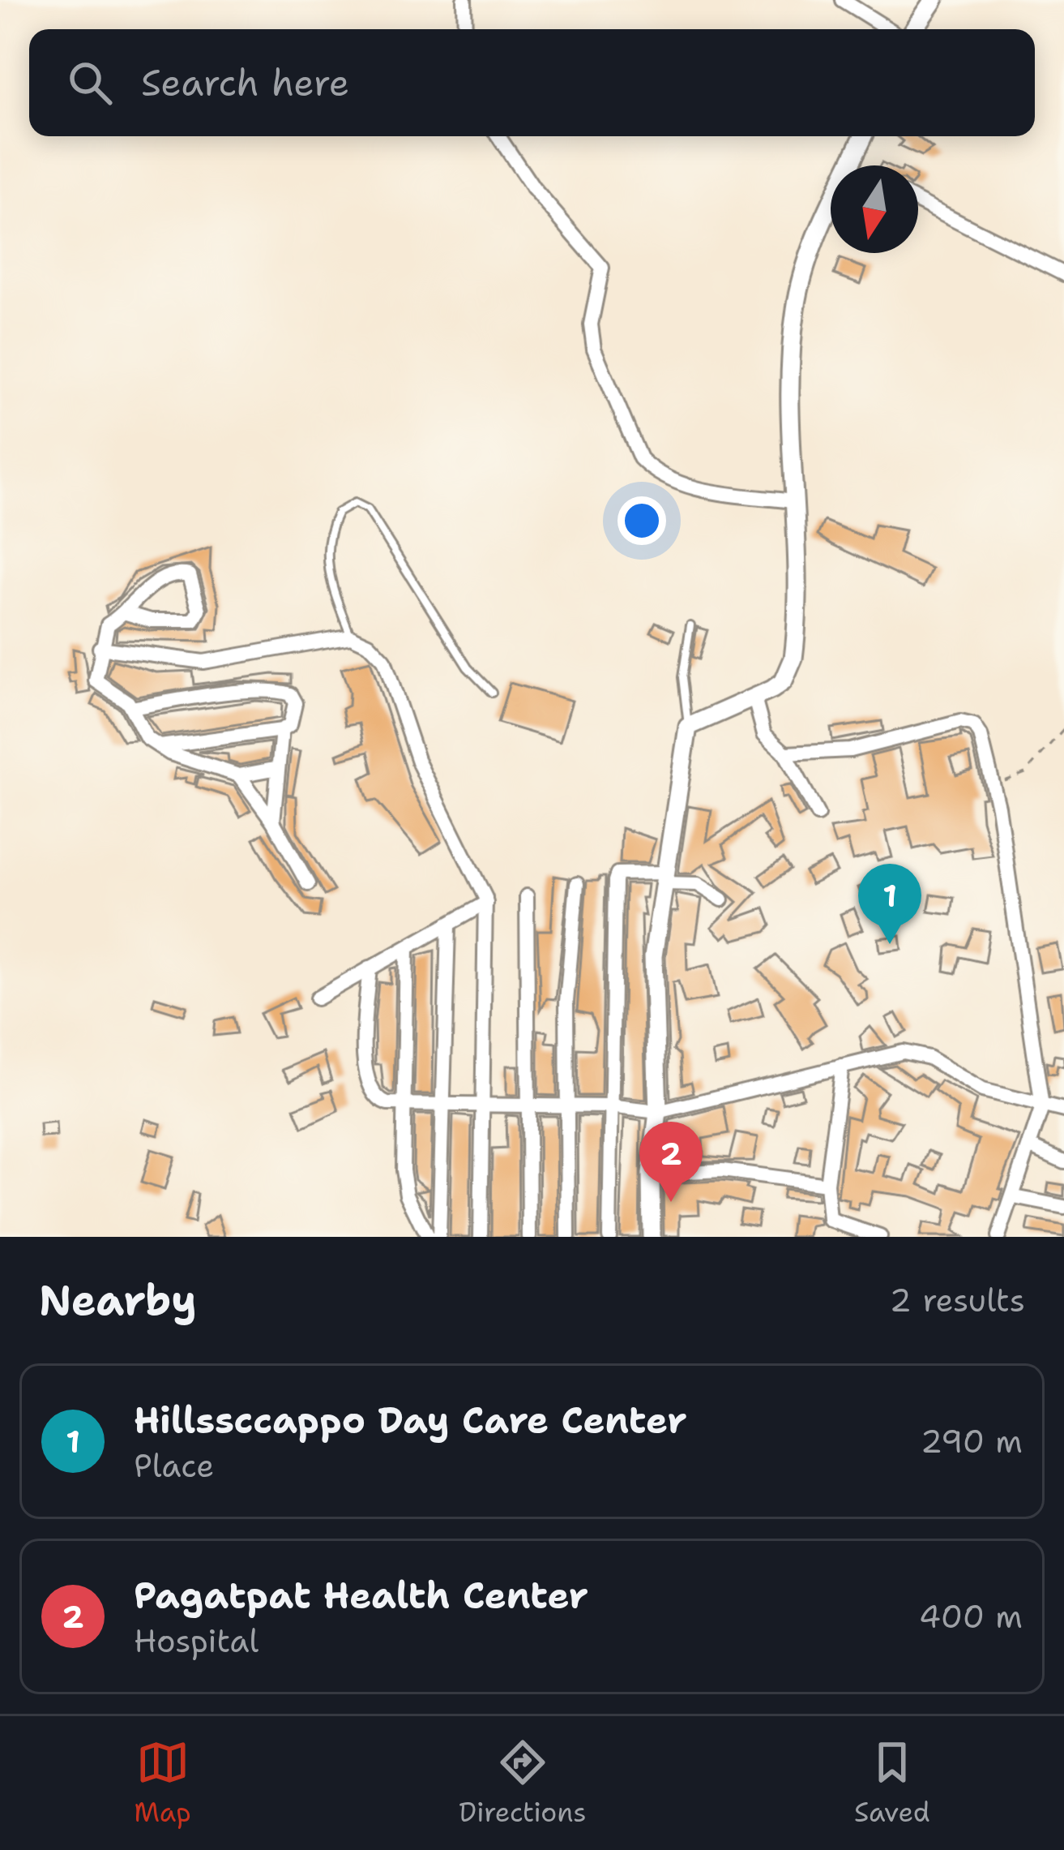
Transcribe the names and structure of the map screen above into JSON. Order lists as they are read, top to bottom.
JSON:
{
  "north": "bottom",
  "page": {
    "search": "Search here",
    "pins": ["1", "2"],
    "heading": ["Nearby", "2 results"],
    "list": [
      {
        "mark": "1",
        "name": "Hillssccappo Day Care Center",
        "note": "Place",
        "value": "290 m"
      },
      {
        "mark": "2",
        "name": "Pagatpat Health Center",
        "note": "Hospital",
        "value": "400 m"
      }
    ],
    "nav": ["Map", "Directions", "Saved"]
  }
}
